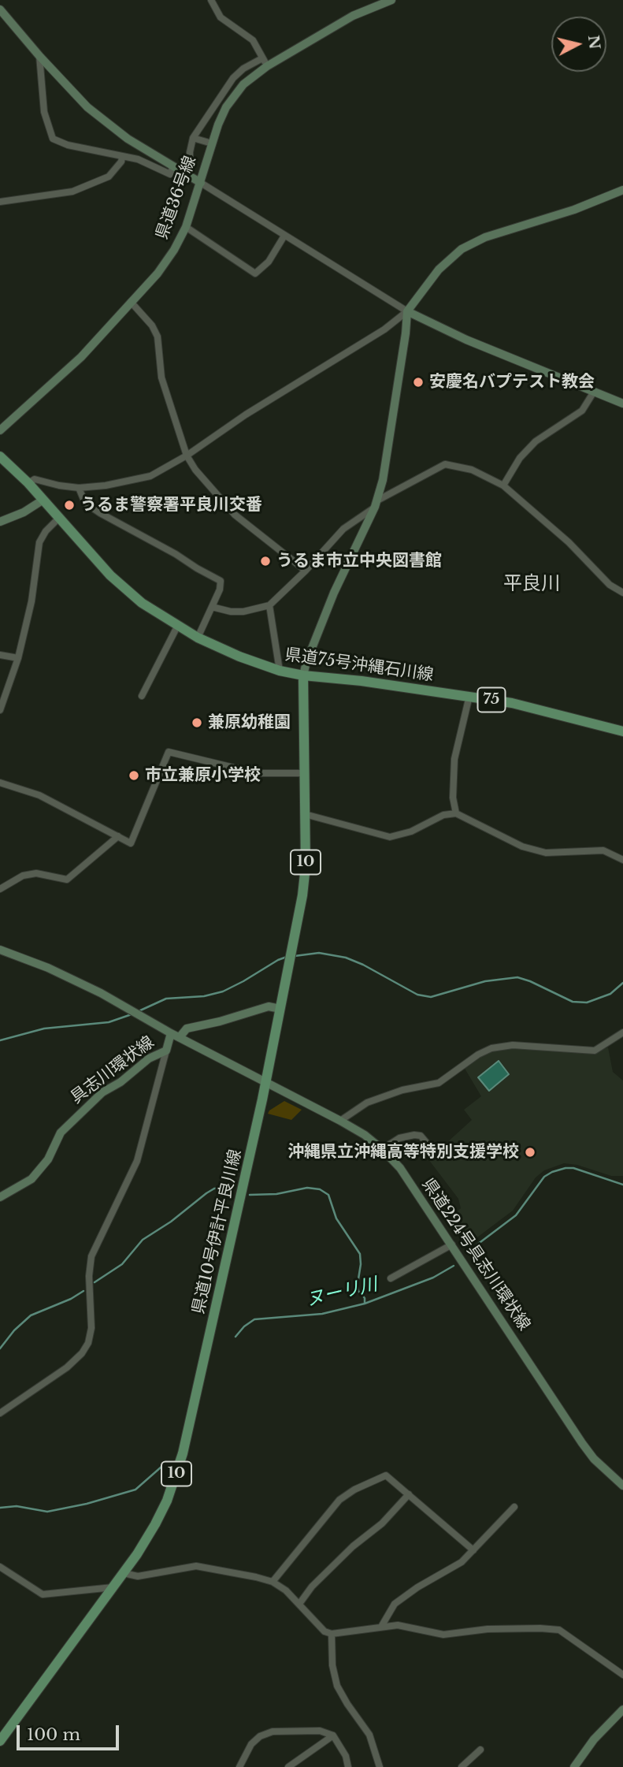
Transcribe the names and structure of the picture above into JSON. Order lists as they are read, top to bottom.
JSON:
{
  "streets": {
    "main road": [
      "県道36号線",
      "県道75号沖縄石川線",
      "75",
      "10",
      "具志川環状線",
      "県道10号伊計平良川線",
      "県道224号具志川環状線"
    ]
  },
  "crossings": [
    ["県道75号沖縄石川線", "県道10号伊計平良川線"],
    ["具志川環状線", "県道10号伊計平良川線"],
    ["具志川環状線", "県道224号具志川環状線"],
    ["県道10号伊計平良川線", "県道224号具志川環状線"]
  ],
  "districts": ["平良川"],
  "water": ["ヌーリ川"],
  "places": [
    "安慶名バプテスト教会",
    "うるま警察署平良川交番",
    "うるま市立中央図書館",
    "兼原幼稚園",
    "市立兼原小学校",
    "沖縄県立沖縄高等特別支援学校"
  ],
  "scale_bar": "100 m",
  "north": "right"
}
